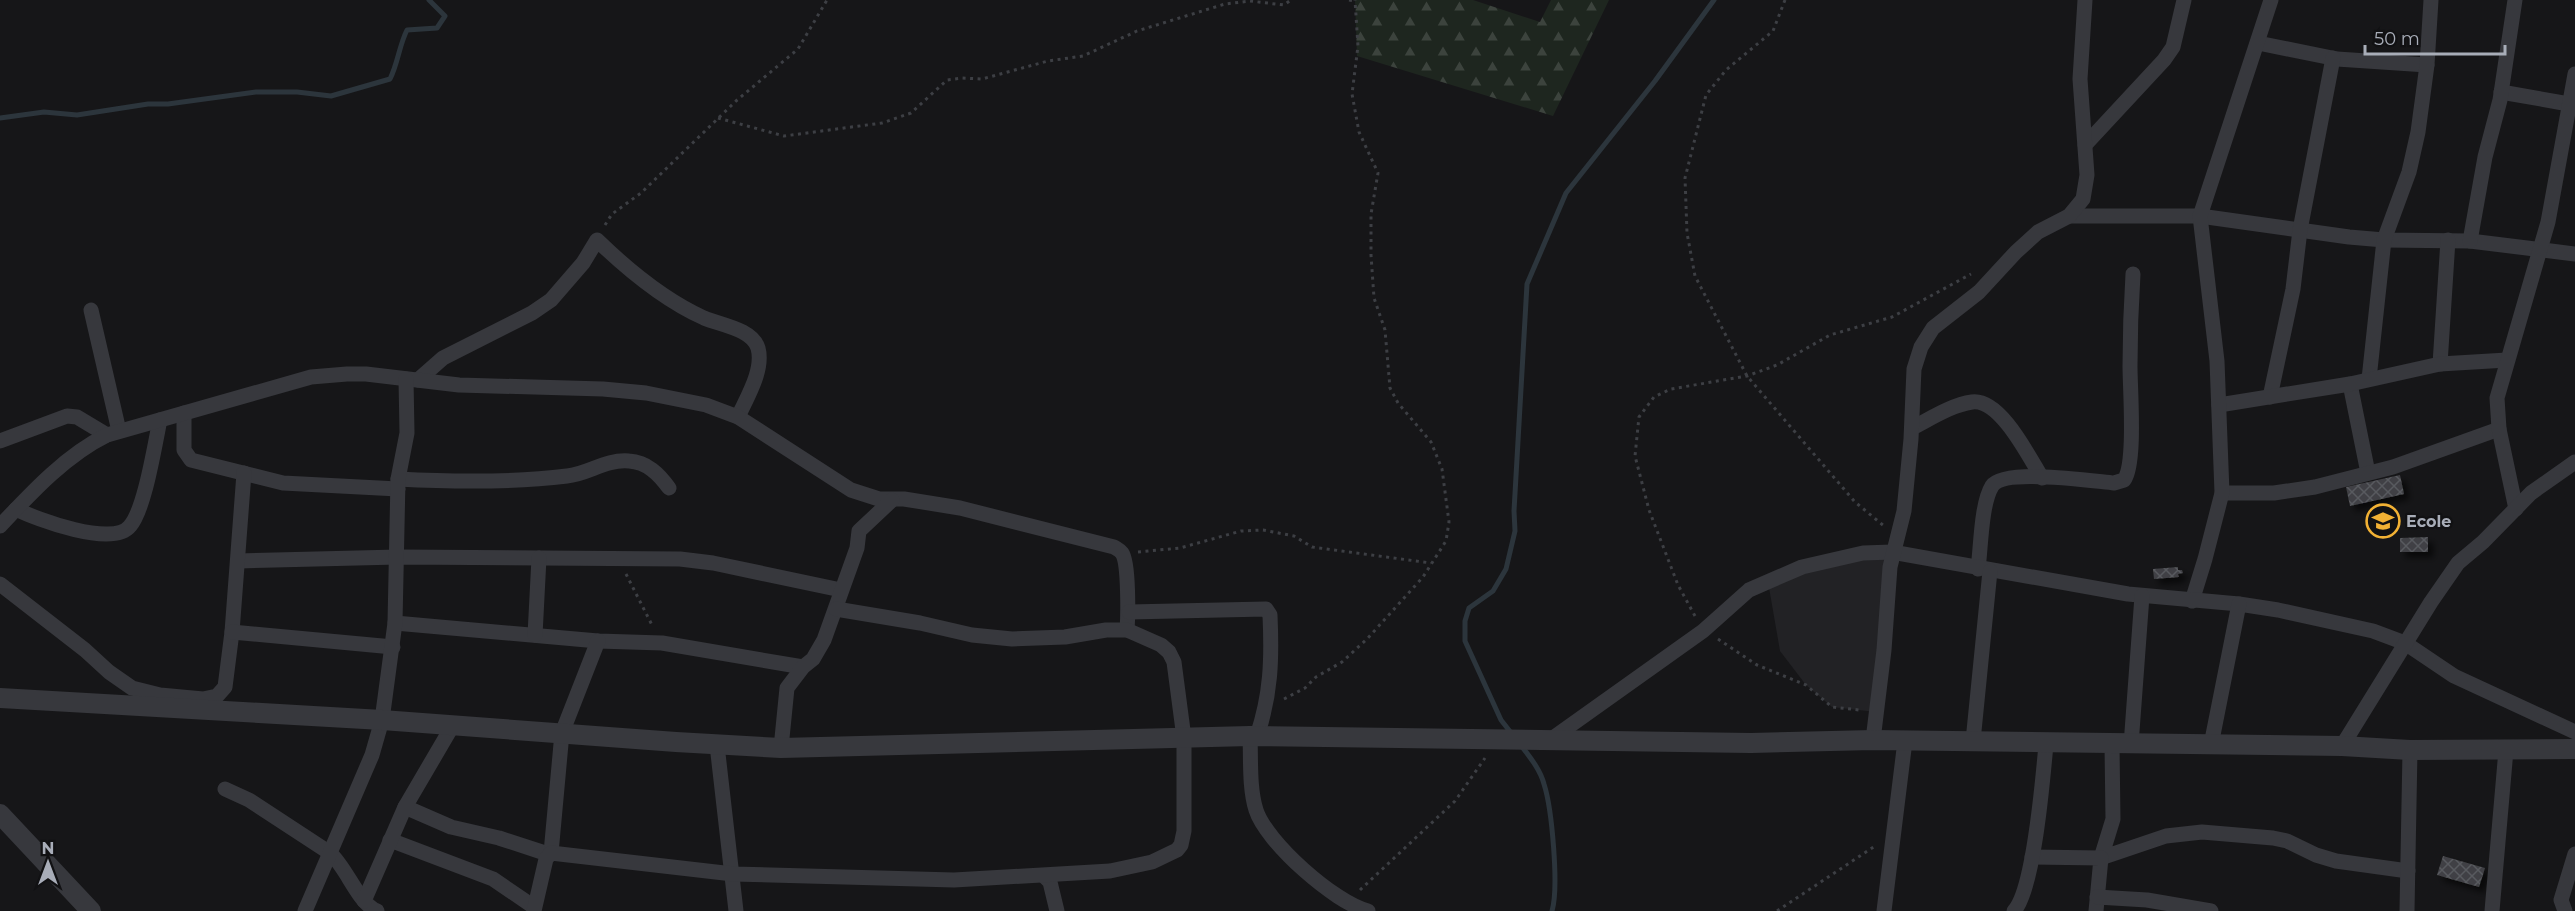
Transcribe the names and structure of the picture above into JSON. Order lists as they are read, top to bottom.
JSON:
{
  "places": {
    "school or university": ["Ecole"]
  },
  "scale_bar": "50 m",
  "north": "top"
}
